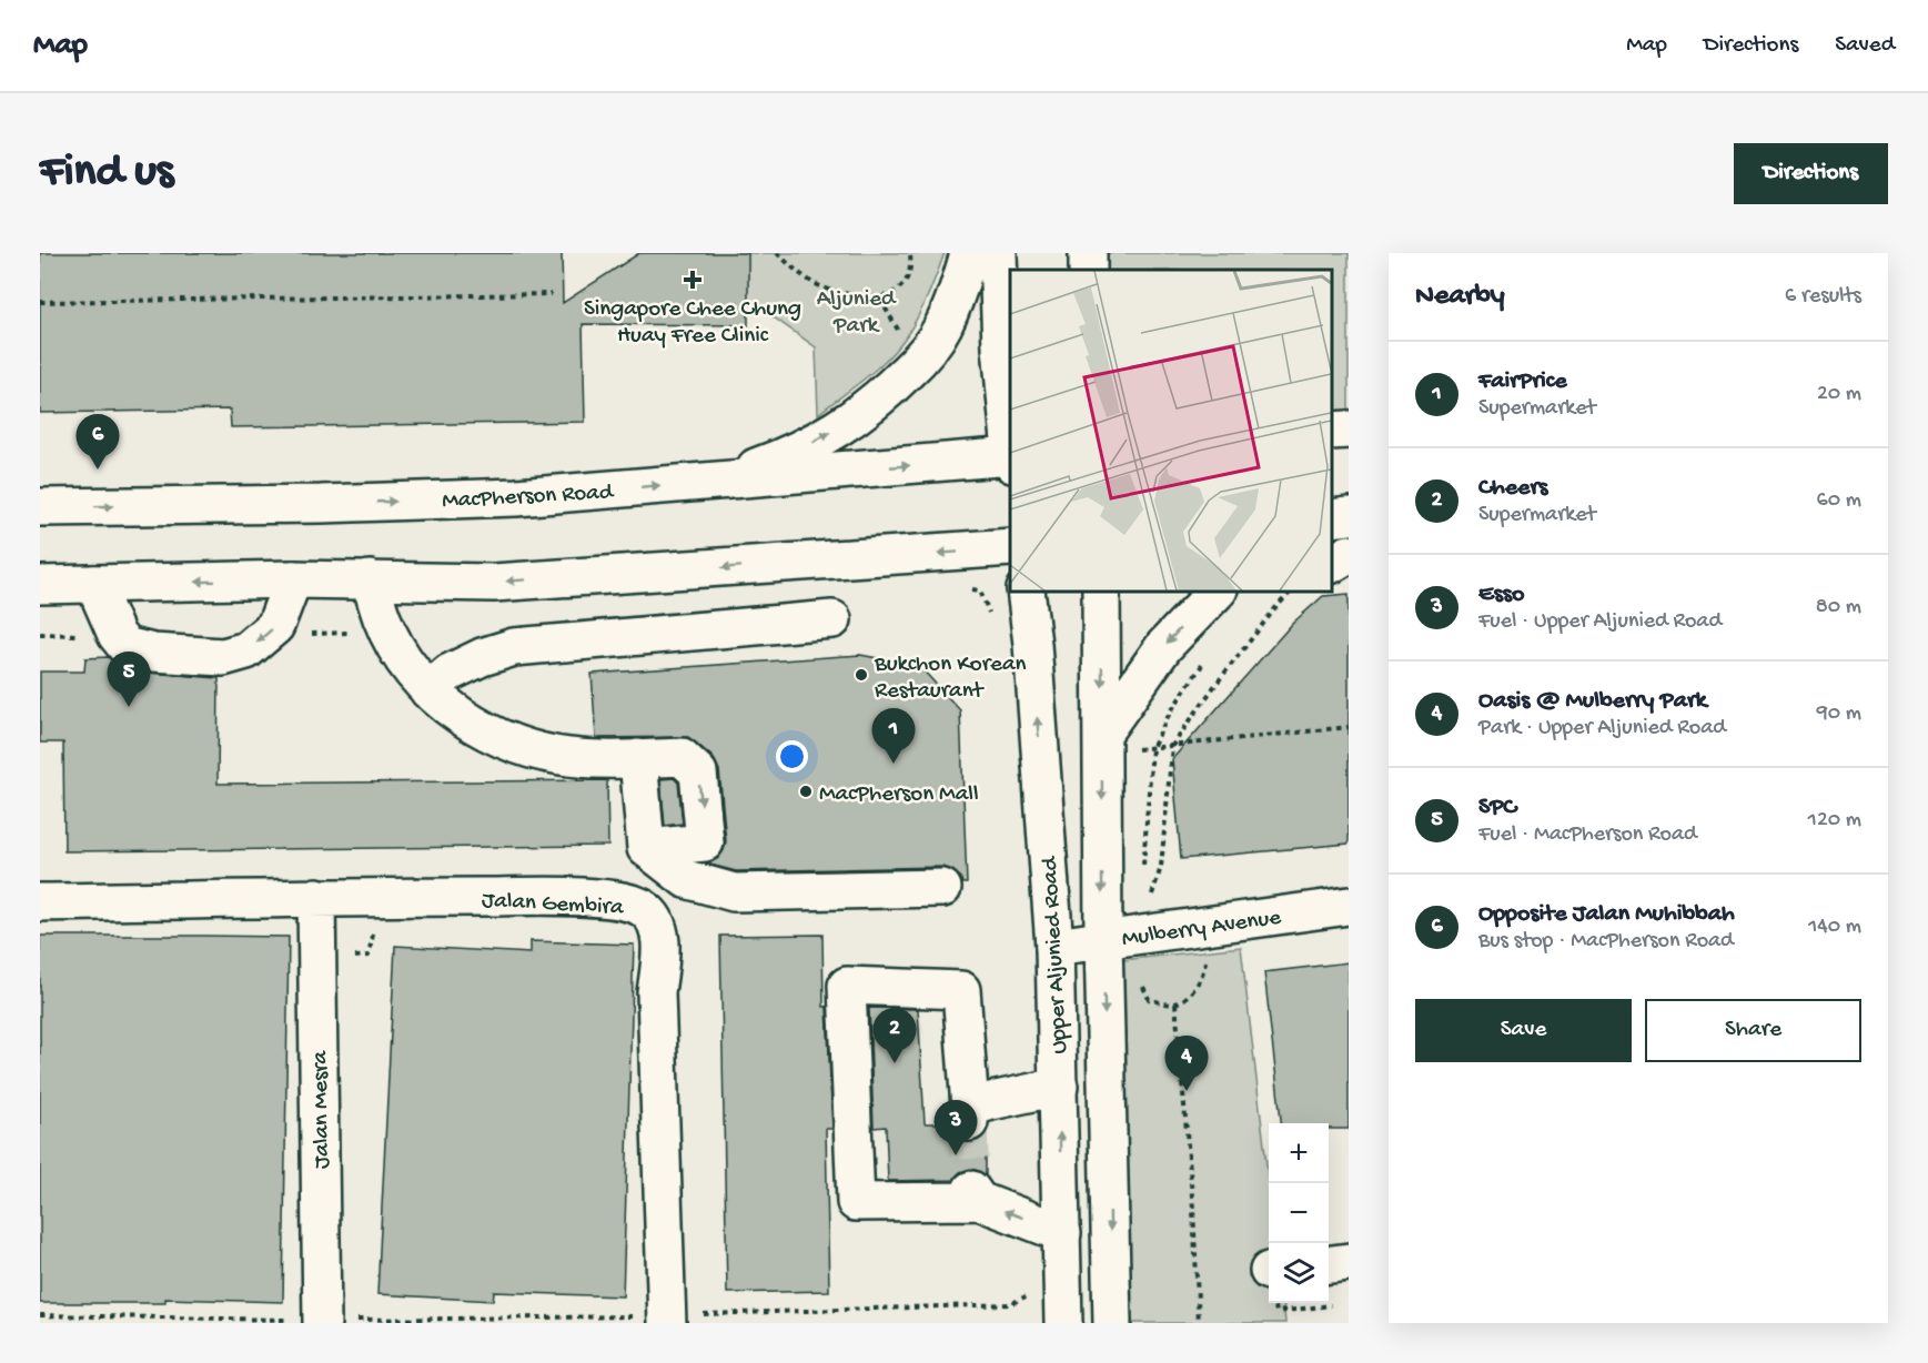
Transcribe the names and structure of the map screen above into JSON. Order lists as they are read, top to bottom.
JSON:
{
  "streets": {
    "main road": [
      "MacPherson Road",
      "Jalan Gembira",
      "Mulberry Avenue",
      "Upper Aljunied Road",
      "Jalan Mesra"
    ]
  },
  "crossings": [
    ["Jalan Gembira", "Jalan Mesra"],
    ["Mulberry Avenue", "Upper Aljunied Road"]
  ],
  "parks": ["Aljunied Park"],
  "places": {
    "health": ["Singapore Chee Chung Huay Free Clinic"],
    "other": ["Bukchon Korean Restaurant", "MacPherson Mall"]
  },
  "page": {
    "header": "Map",
    "nav": ["Map", "Directions", "Saved"],
    "buttons": [
      "Directions",
      ["Save", "Share"]
    ],
    "title": "Find us",
    "heading": ["Nearby", "6 results"],
    "list": [
      {
        "mark": "1",
        "name": "FairPrice",
        "note": "Supermarket",
        "value": "20 m"
      },
      {
        "mark": "2",
        "name": "Cheers",
        "note": "Supermarket",
        "value": "60 m"
      },
      {
        "mark": "3",
        "name": "Esso",
        "note": "Fuel · Upper Aljunied Road",
        "value": "80 m"
      },
      {
        "mark": "4",
        "name": "Oasis @ Mulberry Park",
        "note": "Park · Upper Aljunied Road",
        "value": "90 m"
      },
      {
        "mark": "5",
        "name": "SPC",
        "note": "Fuel · MacPherson Road",
        "value": "120 m"
      },
      {
        "mark": "6",
        "name": "Opposite Jalan Muhibbah",
        "note": "Bus stop · MacPherson Road",
        "value": "140 m"
      }
    ],
    "pins": [
      "6",
      "5",
      "1",
      "2",
      "4",
      "3"
    ],
    "map_buttons": ["+", "−"]
  }
}
